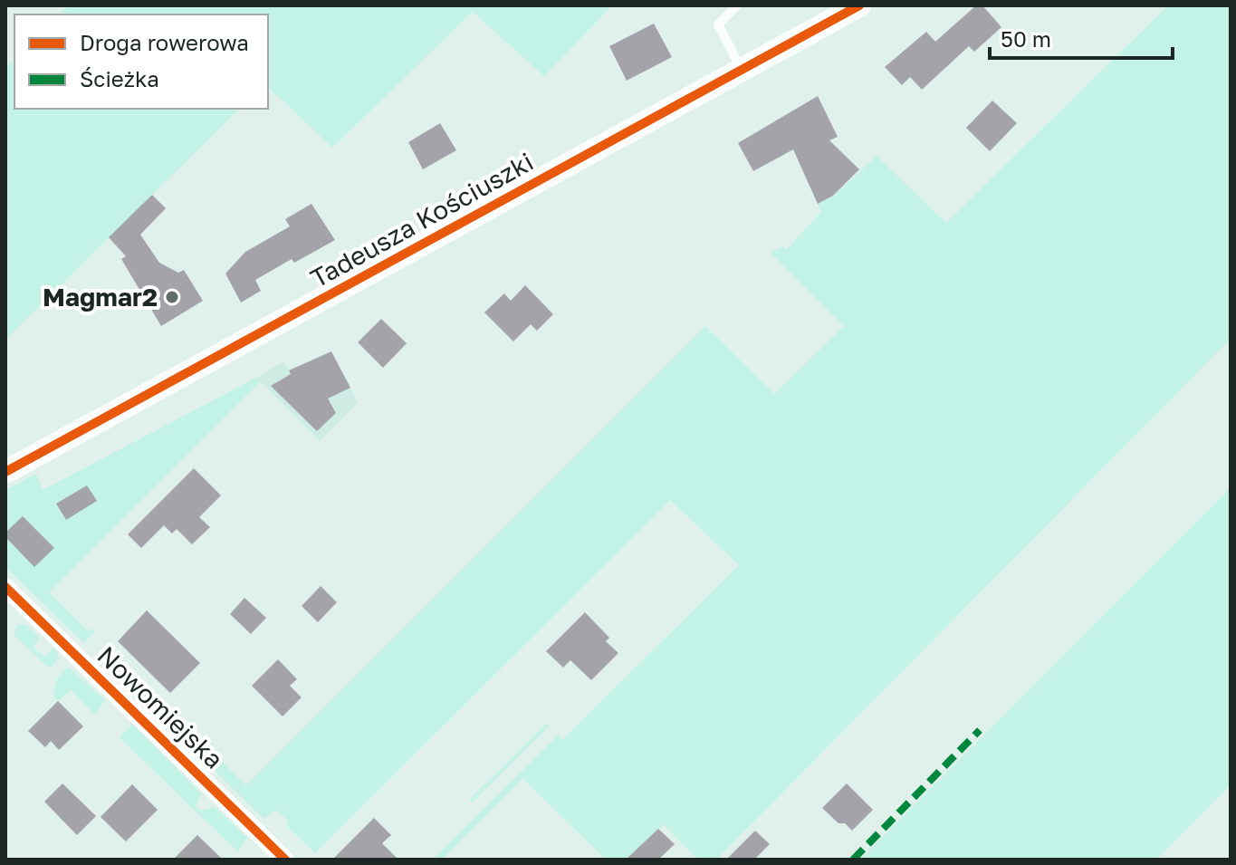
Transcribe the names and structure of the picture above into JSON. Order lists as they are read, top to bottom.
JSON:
{
  "streets": {
    "street": ["Tadeusza Kościuszki", "Nowomiejska"]
  },
  "places": ["Magmar2"],
  "legend": ["Droga rowerowa", "Ścieżka"],
  "scale_bar": "50 m"
}
